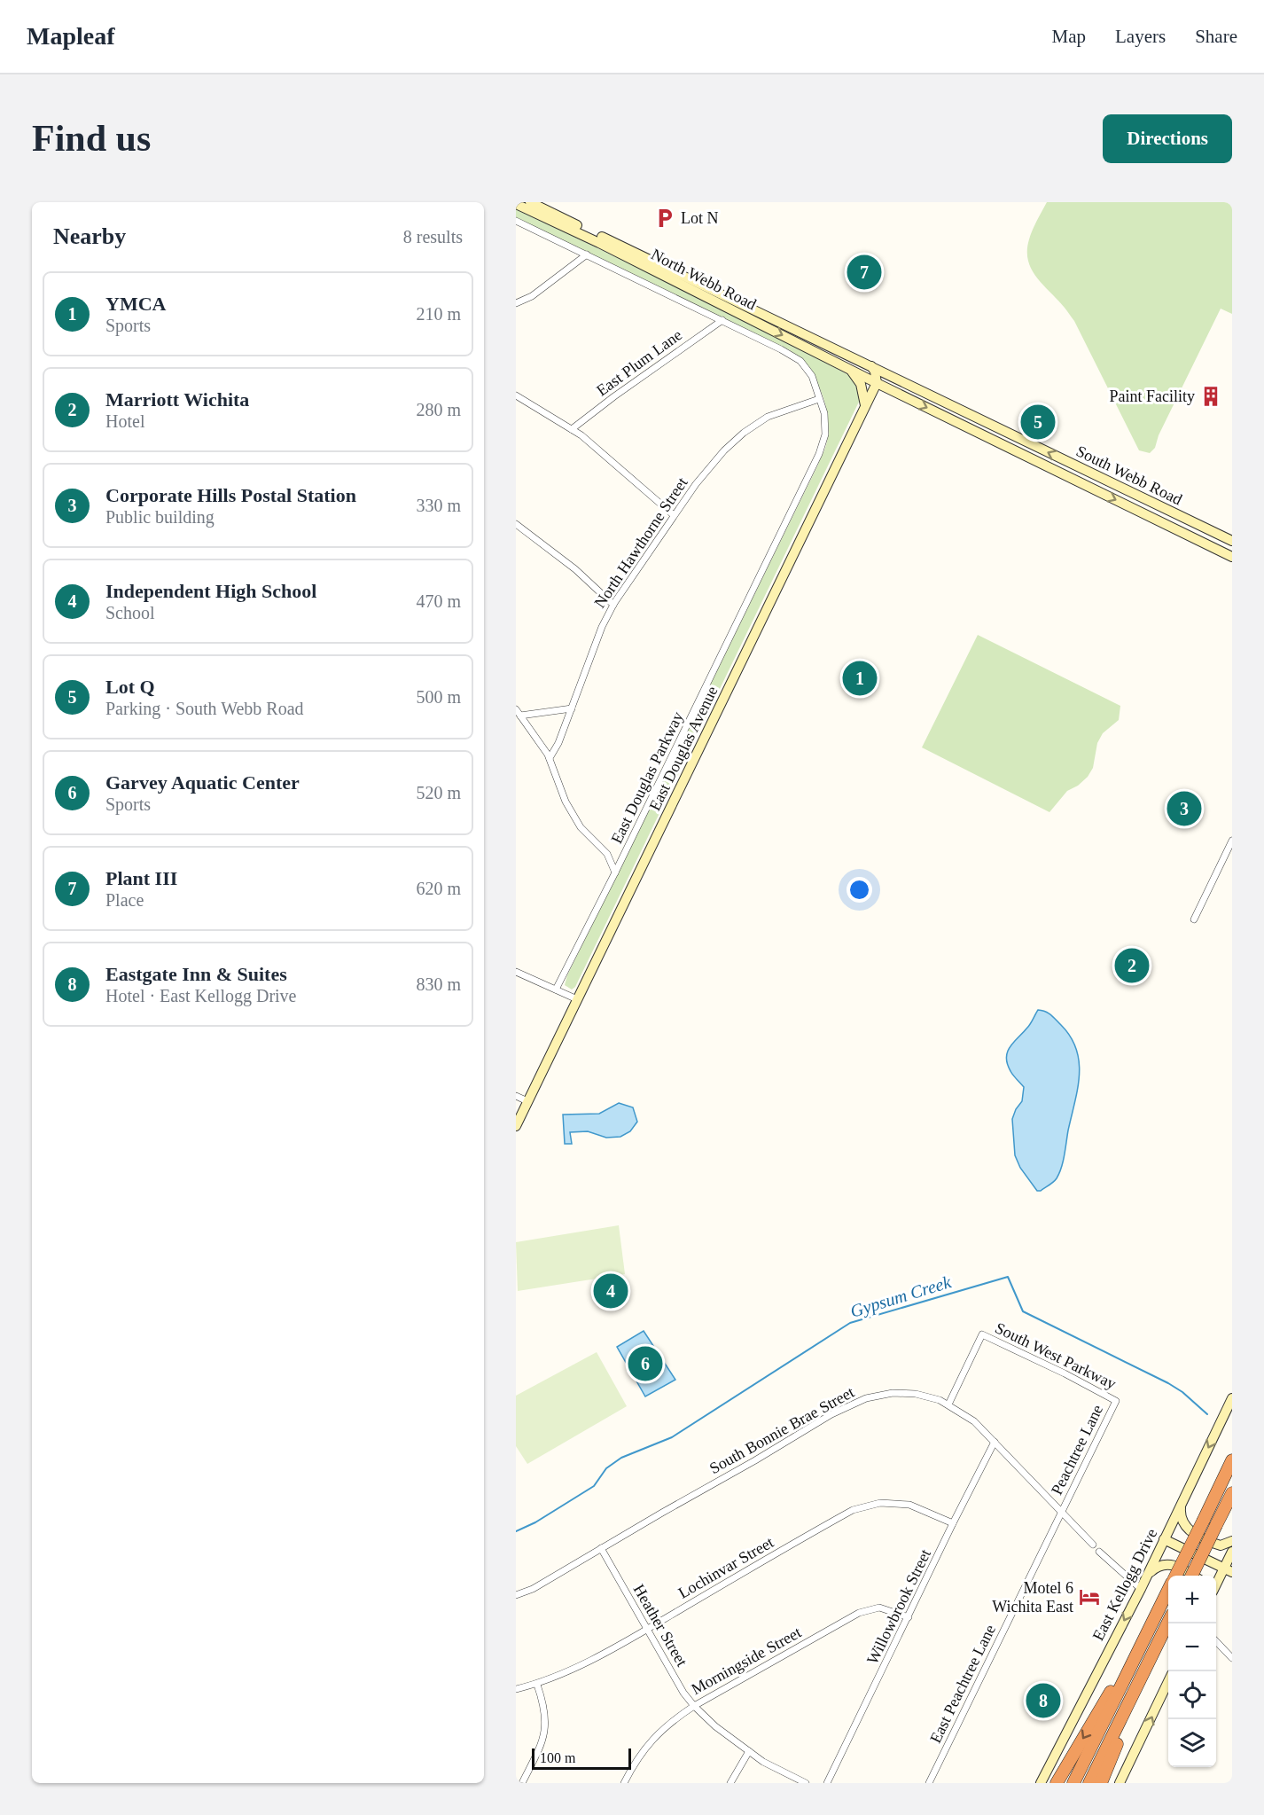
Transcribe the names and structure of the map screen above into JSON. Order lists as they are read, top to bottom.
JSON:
{
  "streets": {
    "main road": [
      "North Webb Road",
      "South Webb Road",
      "East Douglas Avenue",
      "East Kellogg Drive"
    ],
    "street": [
      "East Plum Lane",
      "North Hawthorne Street",
      "East Douglas Parkway",
      "South West Parkway",
      "South Bonnie Brae Street",
      "Peachtree Lane",
      "Lochinvar Street",
      "Willowbrook Street",
      "Heather Street",
      "Morningside Street",
      "East Peachtree Lane"
    ]
  },
  "crossings": [
    ["North Webb Road", "South Webb Road"],
    ["North Webb Road", "East Douglas Avenue"],
    ["East Plum Lane", "East Douglas Parkway"],
    ["South Webb Road", "East Douglas Avenue"],
    ["North Hawthorne Street", "East Douglas Parkway"],
    ["South West Parkway", "South Bonnie Brae Street"],
    ["South West Parkway", "Peachtree Lane"],
    ["South Bonnie Brae Street", "Peachtree Lane"],
    ["South Bonnie Brae Street", "Willowbrook Street"],
    ["South Bonnie Brae Street", "Heather Street"],
    ["South Bonnie Brae Street", "East Peachtree Lane"],
    ["Peachtree Lane", "East Peachtree Lane"],
    ["Lochinvar Street", "Willowbrook Street"],
    ["Lochinvar Street", "Heather Street"],
    ["Willowbrook Street", "Morningside Street"],
    ["Heather Street", "Morningside Street"]
  ],
  "water": ["Gypsum Creek"],
  "places": {
    "parking": ["Lot N"],
    "building": ["Paint Facility"],
    "hotel": ["Motel 6 Wichita East"]
  },
  "scale_bar": "100 m",
  "page": {
    "header": "Mapleaf",
    "nav": ["Map", "Layers", "Share"],
    "buttons": "Directions",
    "title": "Find us",
    "heading": ["Nearby", "8 results"],
    "pins": [
      "7",
      "5",
      "1",
      "3",
      "2",
      "4",
      "6",
      "8"
    ],
    "list": [
      {
        "mark": "1",
        "name": "YMCA",
        "note": "Sports",
        "value": "210 m"
      },
      {
        "mark": "2",
        "name": "Marriott Wichita",
        "note": "Hotel",
        "value": "280 m"
      },
      {
        "mark": "3",
        "name": "Corporate Hills Postal Station",
        "note": "Public building",
        "value": "330 m"
      },
      {
        "mark": "4",
        "name": "Independent High School",
        "note": "School",
        "value": "470 m"
      },
      {
        "mark": "5",
        "name": "Lot Q",
        "note": "Parking · South Webb Road",
        "value": "500 m"
      },
      {
        "mark": "6",
        "name": "Garvey Aquatic Center",
        "note": "Sports",
        "value": "520 m"
      },
      {
        "mark": "7",
        "name": "Plant III",
        "note": "Place",
        "value": "620 m"
      },
      {
        "mark": "8",
        "name": "Eastgate Inn & Suites",
        "note": "Hotel · East Kellogg Drive",
        "value": "830 m"
      }
    ],
    "map_buttons": ["+", "−"],
    "scale": "100 m"
  }
}
